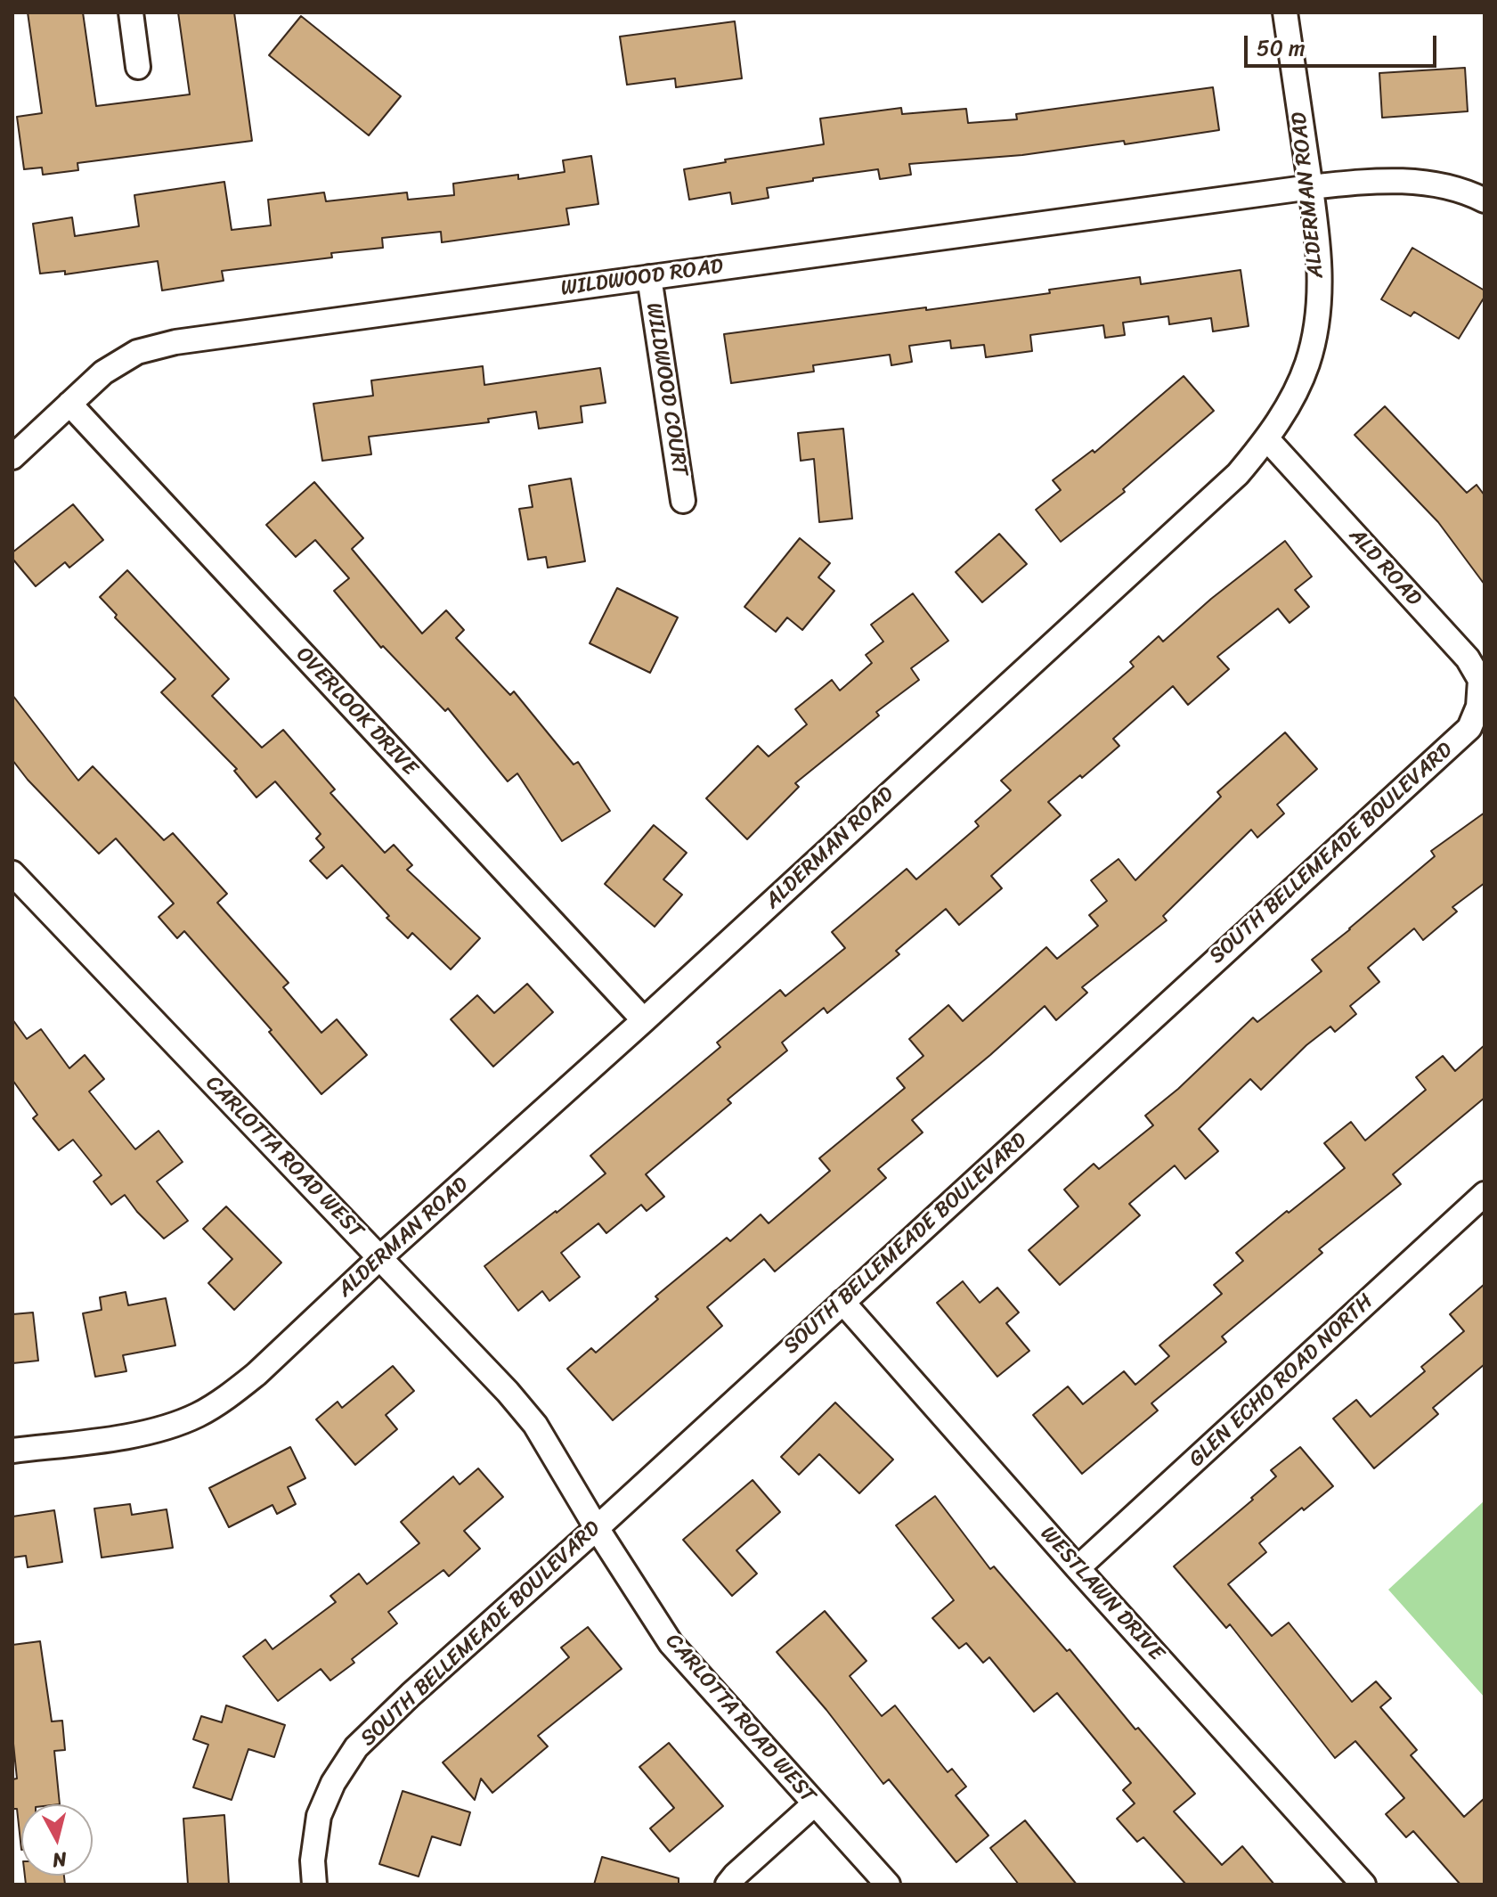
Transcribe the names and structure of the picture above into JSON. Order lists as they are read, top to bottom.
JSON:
{
  "streets": {
    "street": [
      "ALDERMAN ROAD",
      "WILDWOOD ROAD",
      "WILDWOOD COURT",
      "ALD ROAD",
      "OVERLOOK DRIVE",
      "SOUTH BELLEMEADE BOULEVARD",
      "CARLOTTA ROAD WEST",
      "GLEN ECHO ROAD NORTH",
      "WESTLAWN DRIVE"
    ]
  },
  "crossings": [
    ["ALDERMAN ROAD", "WILDWOOD ROAD"],
    ["ALDERMAN ROAD", "ALD ROAD"],
    ["ALDERMAN ROAD", "OVERLOOK DRIVE"],
    ["ALDERMAN ROAD", "CARLOTTA ROAD WEST"],
    ["WILDWOOD ROAD", "WILDWOOD COURT"],
    ["WILDWOOD ROAD", "OVERLOOK DRIVE"],
    ["ALD ROAD", "SOUTH BELLEMEADE BOULEVARD"],
    ["SOUTH BELLEMEADE BOULEVARD", "CARLOTTA ROAD WEST"],
    ["SOUTH BELLEMEADE BOULEVARD", "WESTLAWN DRIVE"],
    ["GLEN ECHO ROAD NORTH", "WESTLAWN DRIVE"]
  ],
  "scale_bar": "50 m",
  "north": "bottom"
}
